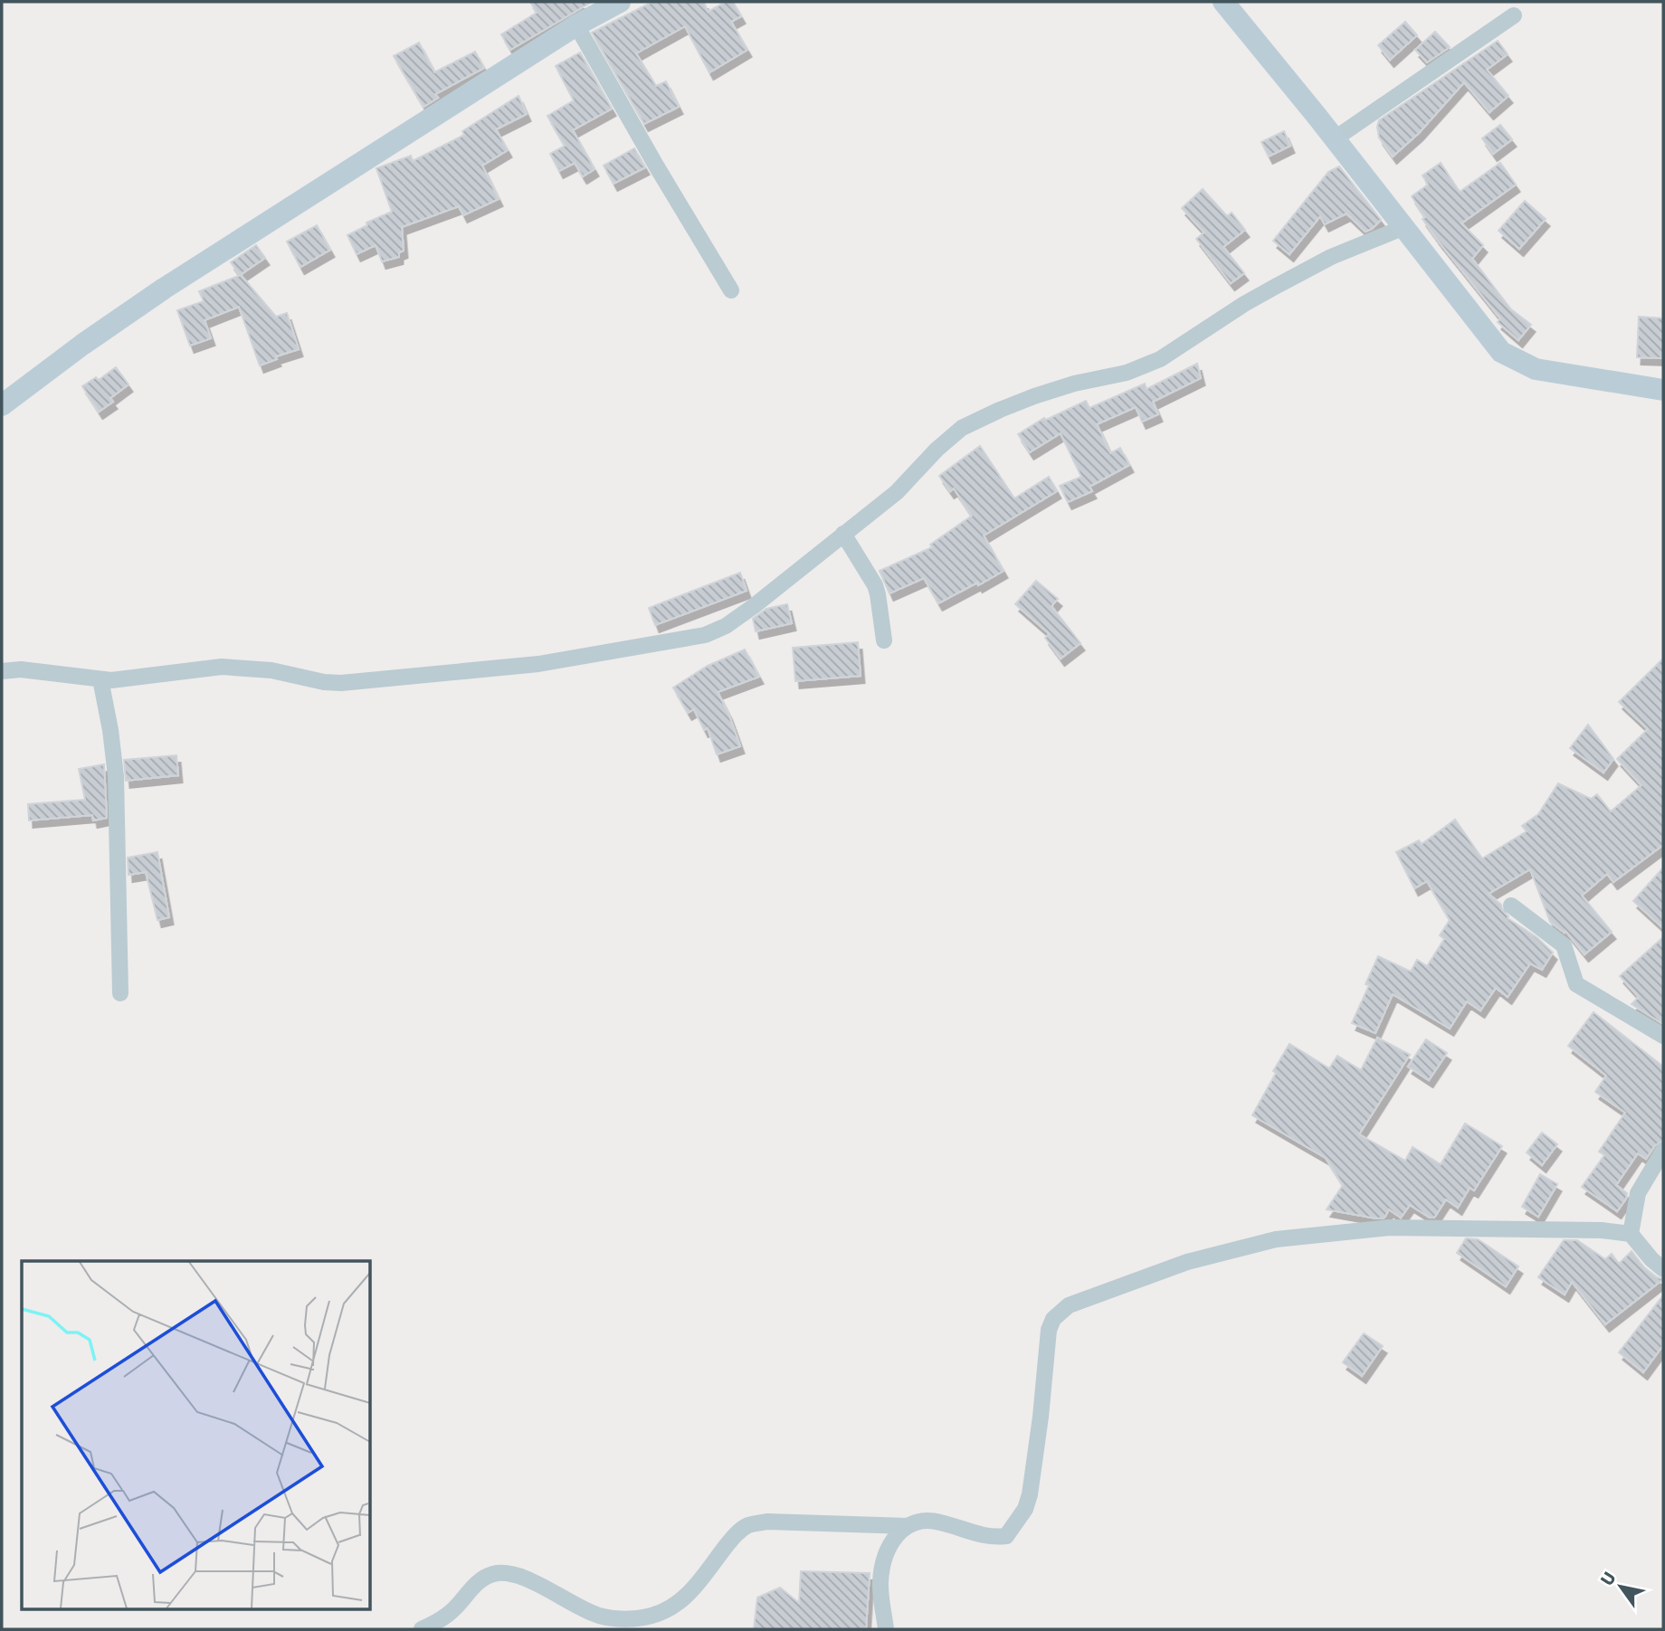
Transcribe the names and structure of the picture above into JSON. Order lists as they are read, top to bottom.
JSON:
{
  "north": "top left"
}
